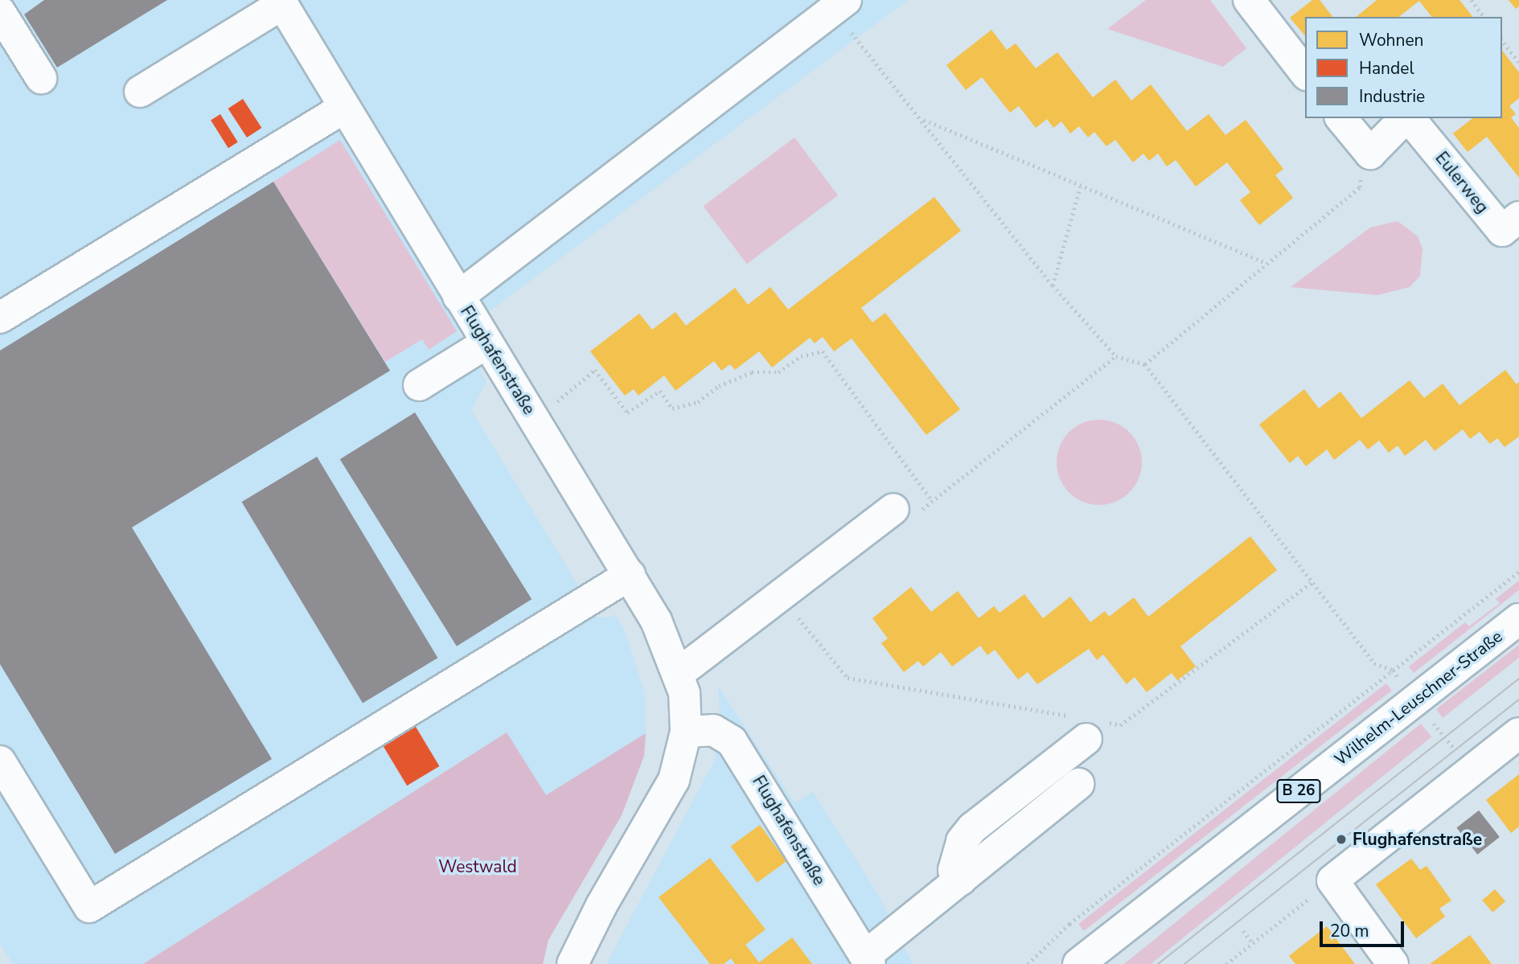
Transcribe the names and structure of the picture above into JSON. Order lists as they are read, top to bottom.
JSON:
{
  "streets": {
    "street": [
      "Eulerweg",
      "Flughafenstraße",
      "Wilhelm-Leuschner-Straße",
      "B 26"
    ]
  },
  "parks": ["Westwald"],
  "places": ["Flughafenstraße"],
  "legend": ["Wohnen", "Handel", "Industrie"],
  "scale_bar": "20 m"
}
